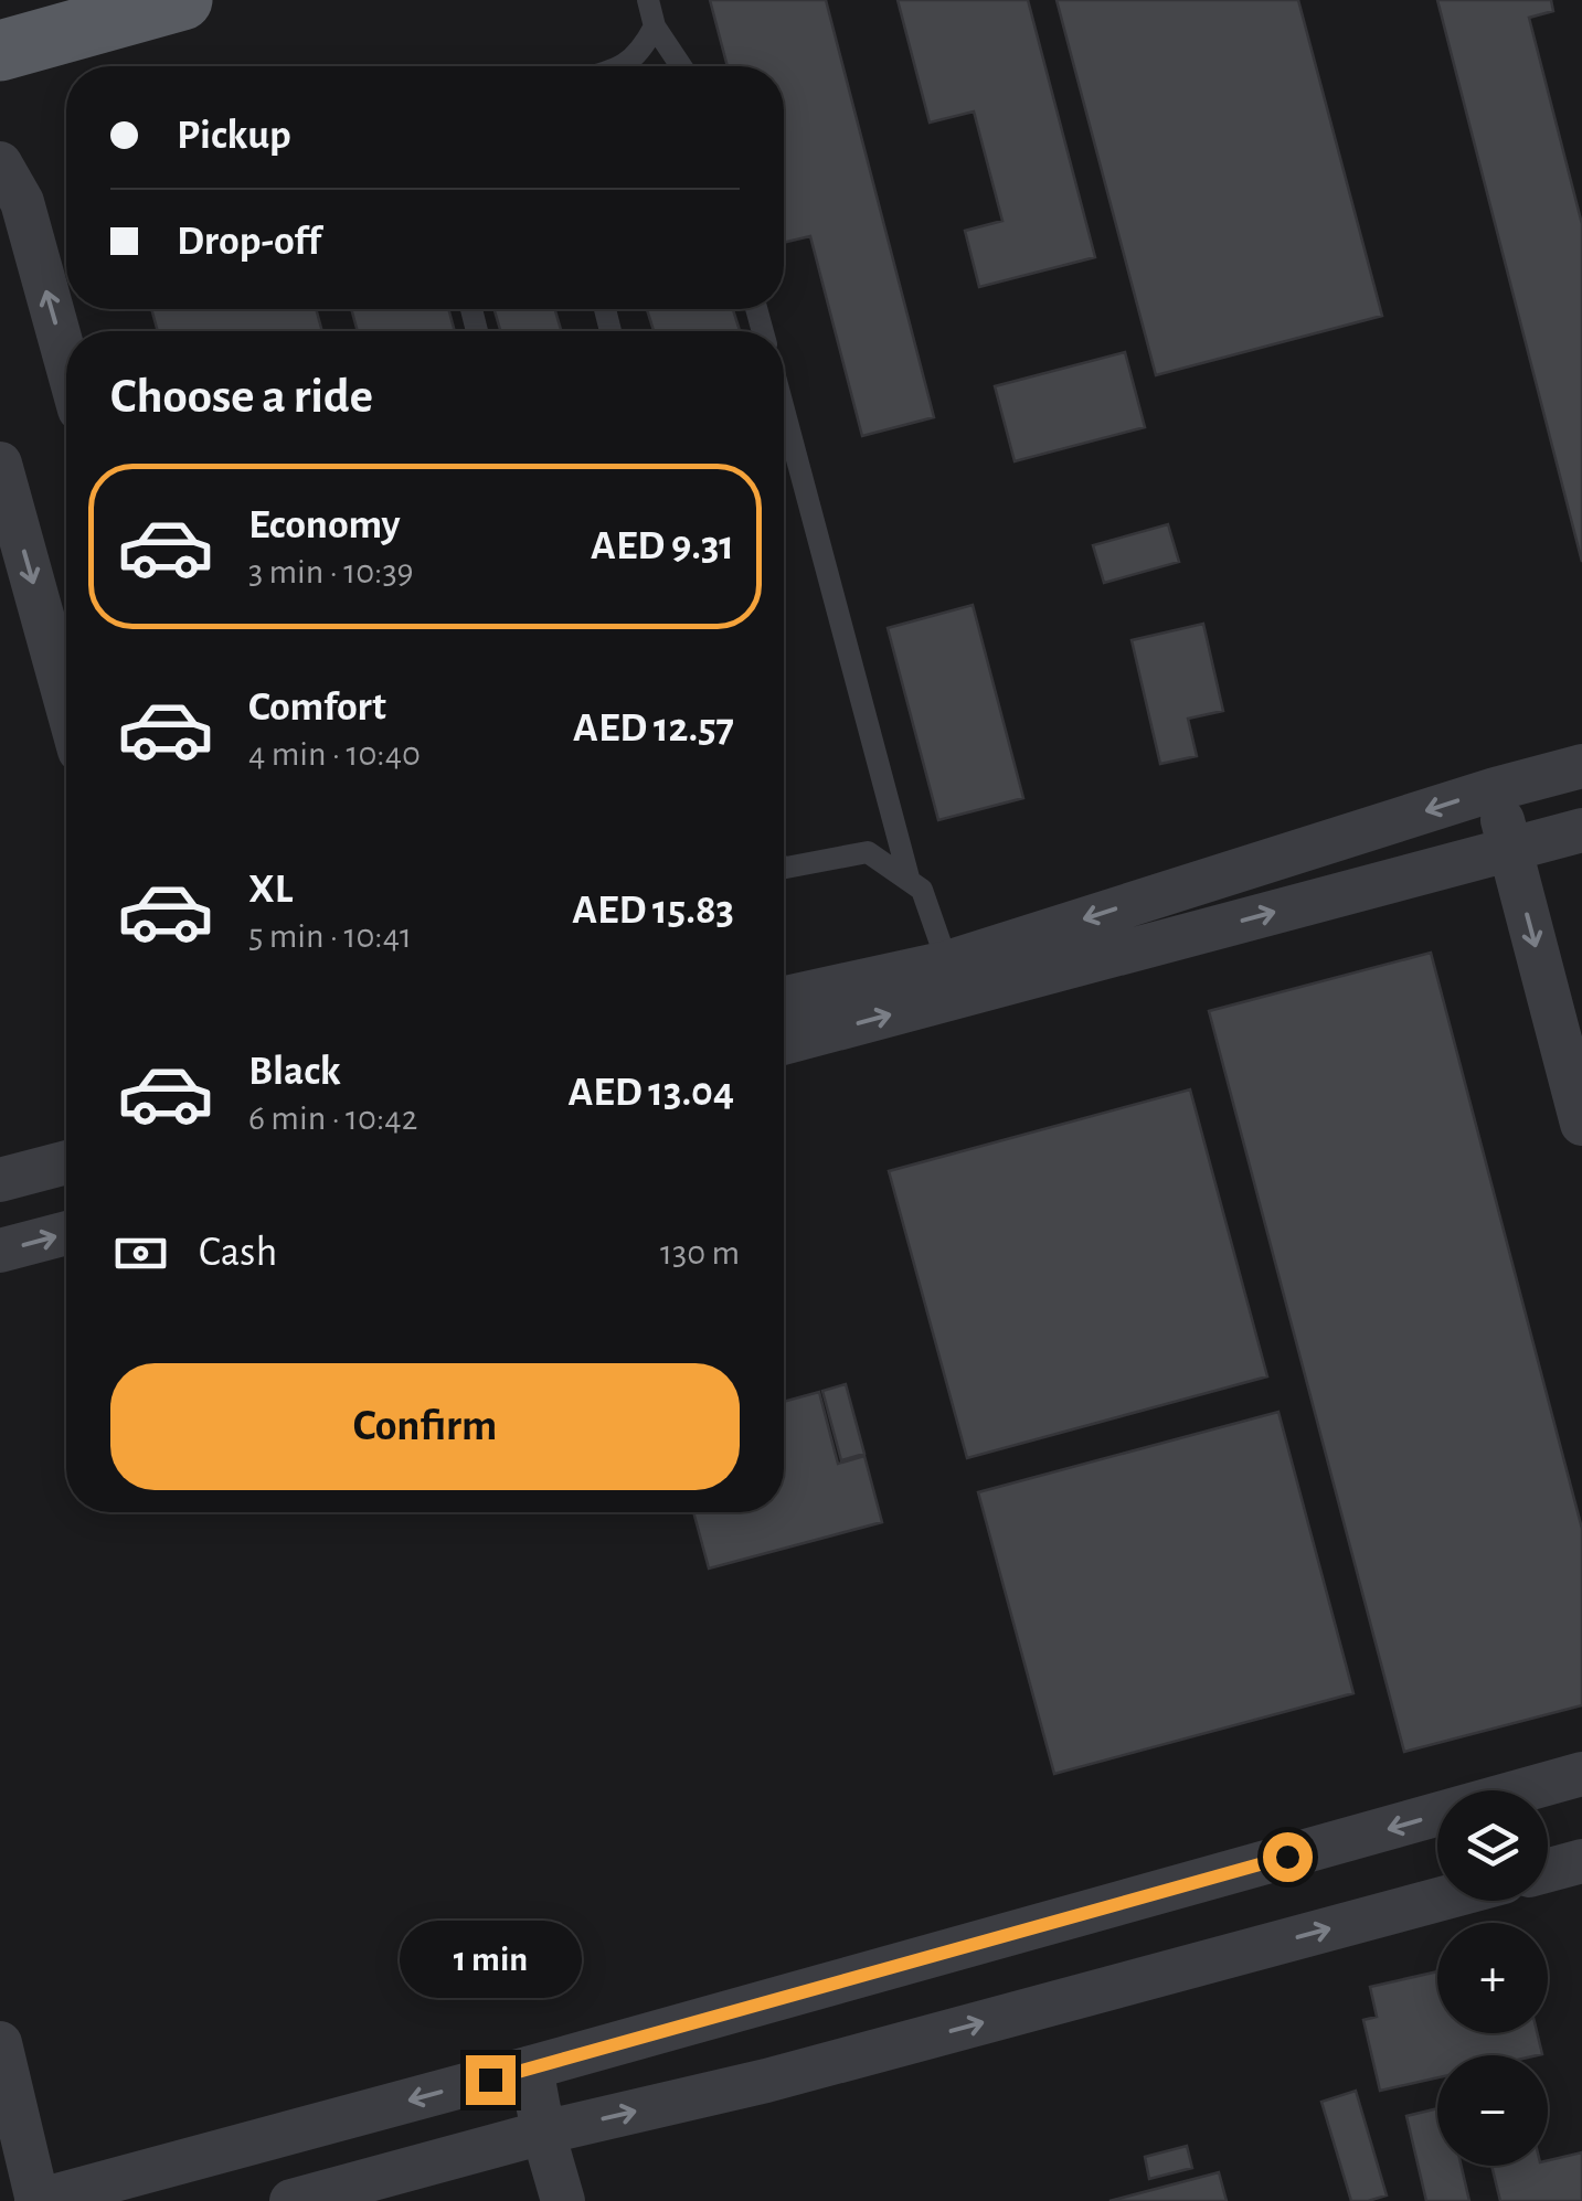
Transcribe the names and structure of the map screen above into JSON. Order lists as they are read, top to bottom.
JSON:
{
  "page": {
    "banner": ["Pickup", "Drop-off"],
    "heading": "Choose a ride",
    "list": [
      {
        "name": "Economy",
        "note": "3 min · 10:39",
        "value": "AED 9.31"
      },
      {
        "name": "Comfort",
        "note": "4 min · 10:40",
        "value": "AED 12.57"
      },
      {
        "name": "XL",
        "note": "5 min · 10:41",
        "value": "AED 15.83"
      },
      {
        "name": "Black",
        "note": "6 min · 10:42",
        "value": "AED 13.04"
      }
    ],
    "pay": ["Cash", "130 m"],
    "buttons": "Confirm",
    "map_buttons": ["+", "−"],
    "bubble": "1 min"
  }
}
